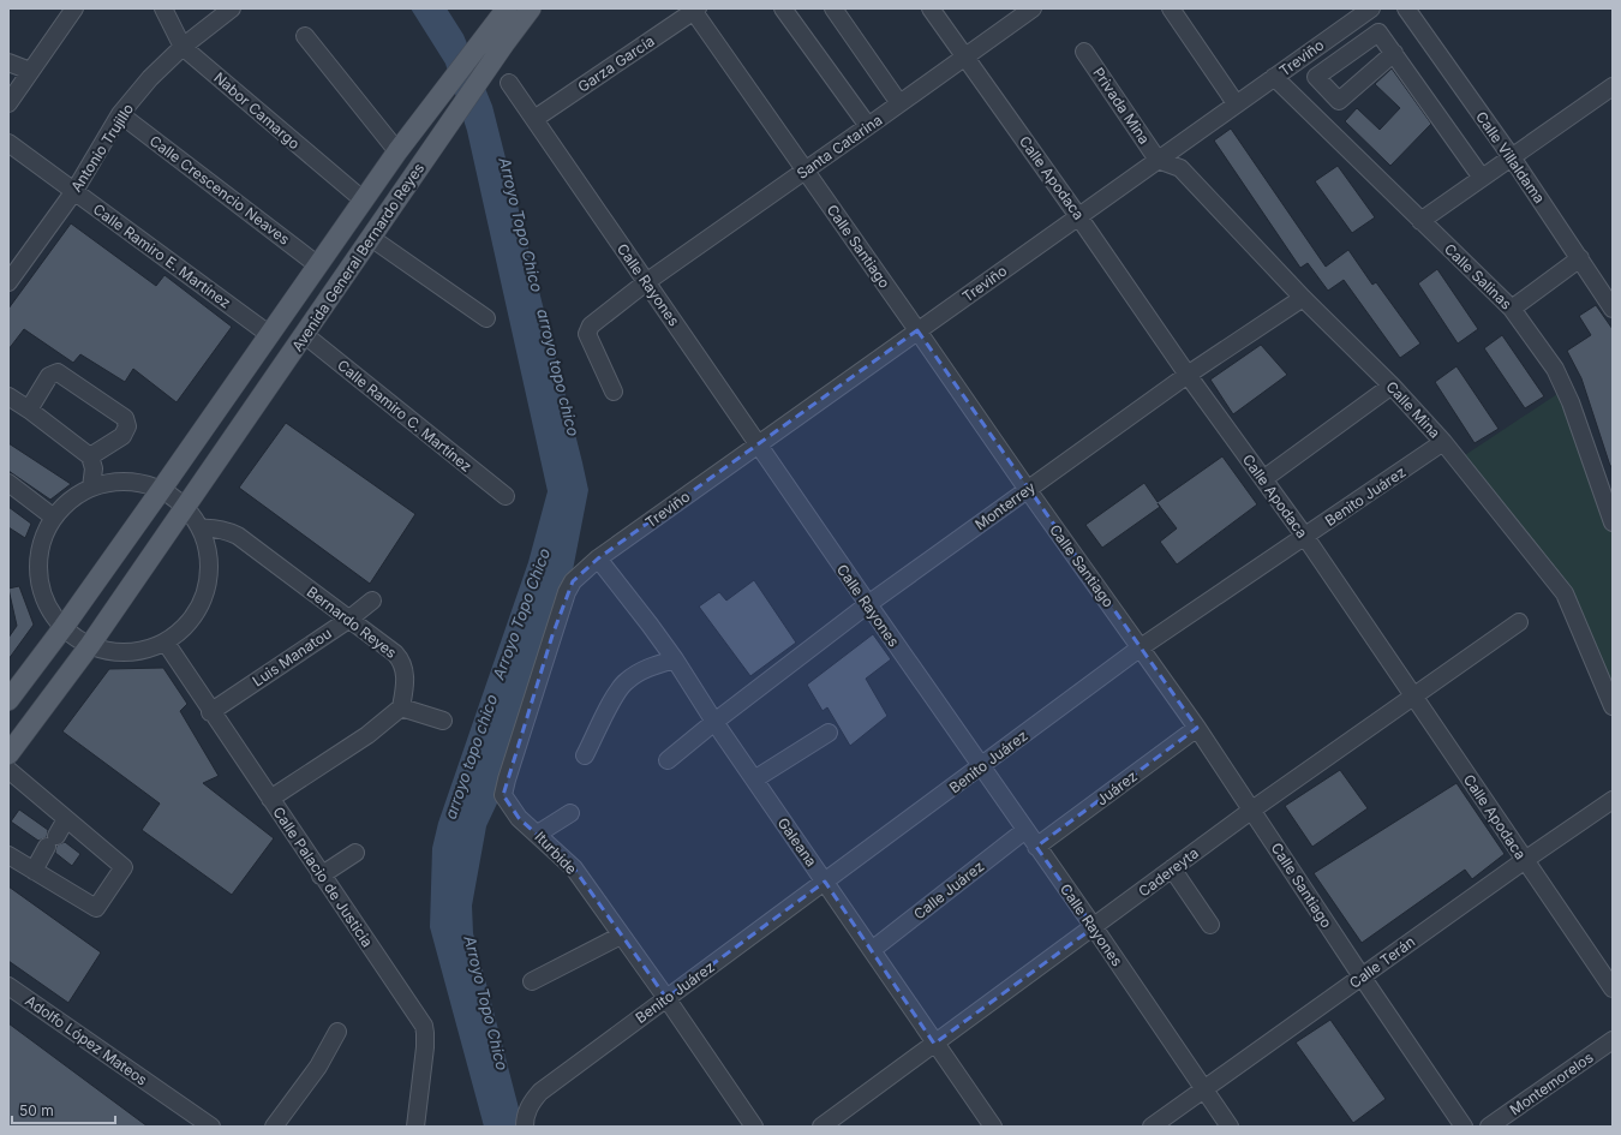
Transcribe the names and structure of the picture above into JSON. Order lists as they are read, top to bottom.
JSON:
{
  "streets": {
    "main road": ["Avenida General Bernardo Reyes"],
    "street": [
      "Treviño",
      "Garza García",
      "Privada Mina",
      "Nabor Camargo",
      "Santa Catarina",
      "Antonio Trujillo",
      "Calle Villaldama",
      "Calle Apodaca",
      "Calle Crescencio Neaves",
      "Calle Santiago",
      "Calle Ramiro E. Martínez",
      "Calle Salinas",
      "Calle Rayones",
      "Calle Mina",
      "Calle Ramiro C. Martínez",
      "Benito Juárez",
      "Monterrey",
      "Bernardo Reyes",
      "Luis Manatou",
      "Juárez",
      "Galeana",
      "Iturbide",
      "Cadereyta",
      "Calle Palacio de Justicia",
      "Calle Juárez",
      "Calle Terán",
      "Adolfo López Mateos",
      "Montemorelos"
    ]
  },
  "crossings": [
    ["Treviño", "Privada Mina"],
    ["Treviño", "Calle Apodaca"],
    ["Treviño", "Calle Santiago"],
    ["Treviño", "Calle Salinas"],
    ["Treviño", "Calle Rayones"],
    ["Treviño", "Calle Mina"],
    ["Treviño", "Galeana"],
    ["Treviño", "Iturbide"],
    ["Garza García", "Calle Santiago"],
    ["Garza García", "Calle Rayones"],
    ["Privada Mina", "Calle Mina"],
    ["Nabor Camargo", "Antonio Trujillo"],
    ["Nabor Camargo", "Avenida General Bernardo Reyes"],
    ["Santa Catarina", "Calle Apodaca"],
    ["Santa Catarina", "Calle Santiago"],
    ["Santa Catarina", "Calle Rayones"],
    ["Antonio Trujillo", "Calle Crescencio Neaves"],
    ["Antonio Trujillo", "Calle Ramiro E. Martínez"],
    ["Calle Apodaca", "Benito Juárez"],
    ["Calle Apodaca", "Monterrey"],
    ["Calle Apodaca", "Cadereyta"],
    ["Calle Apodaca", "Calle Terán"],
    ["Calle Crescencio Neaves", "Avenida General Bernardo Reyes"],
    ["Calle Santiago", "Benito Juárez"],
    ["Calle Santiago", "Monterrey"],
    ["Calle Santiago", "Juárez"],
    ["Calle Santiago", "Cadereyta"],
    ["Calle Santiago", "Calle Terán"],
    ["Calle Ramiro E. Martínez", "Avenida General Bernardo Reyes"],
    ["Avenida General Bernardo Reyes", "Calle Ramiro C. Martínez"],
    ["Calle Rayones", "Benito Juárez"],
    ["Calle Rayones", "Monterrey"],
    ["Calle Rayones", "Juárez"],
    ["Calle Rayones", "Cadereyta"],
    ["Calle Rayones", "Calle Juárez"],
    ["Calle Rayones", "Calle Terán"],
    ["Calle Mina", "Benito Juárez"],
    ["Calle Mina", "Monterrey"],
    ["Benito Juárez", "Galeana"],
    ["Benito Juárez", "Iturbide"],
    ["Monterrey", "Galeana"],
    ["Bernardo Reyes", "Luis Manatou"],
    ["Luis Manatou", "Calle Palacio de Justicia"],
    ["Galeana", "Iturbide"],
    ["Galeana", "Cadereyta"],
    ["Galeana", "Calle Juárez"]
  ],
  "water": ["Arroyo Topo Chico", "arroyo topo chico"],
  "scale_bar": "50 m"
}
